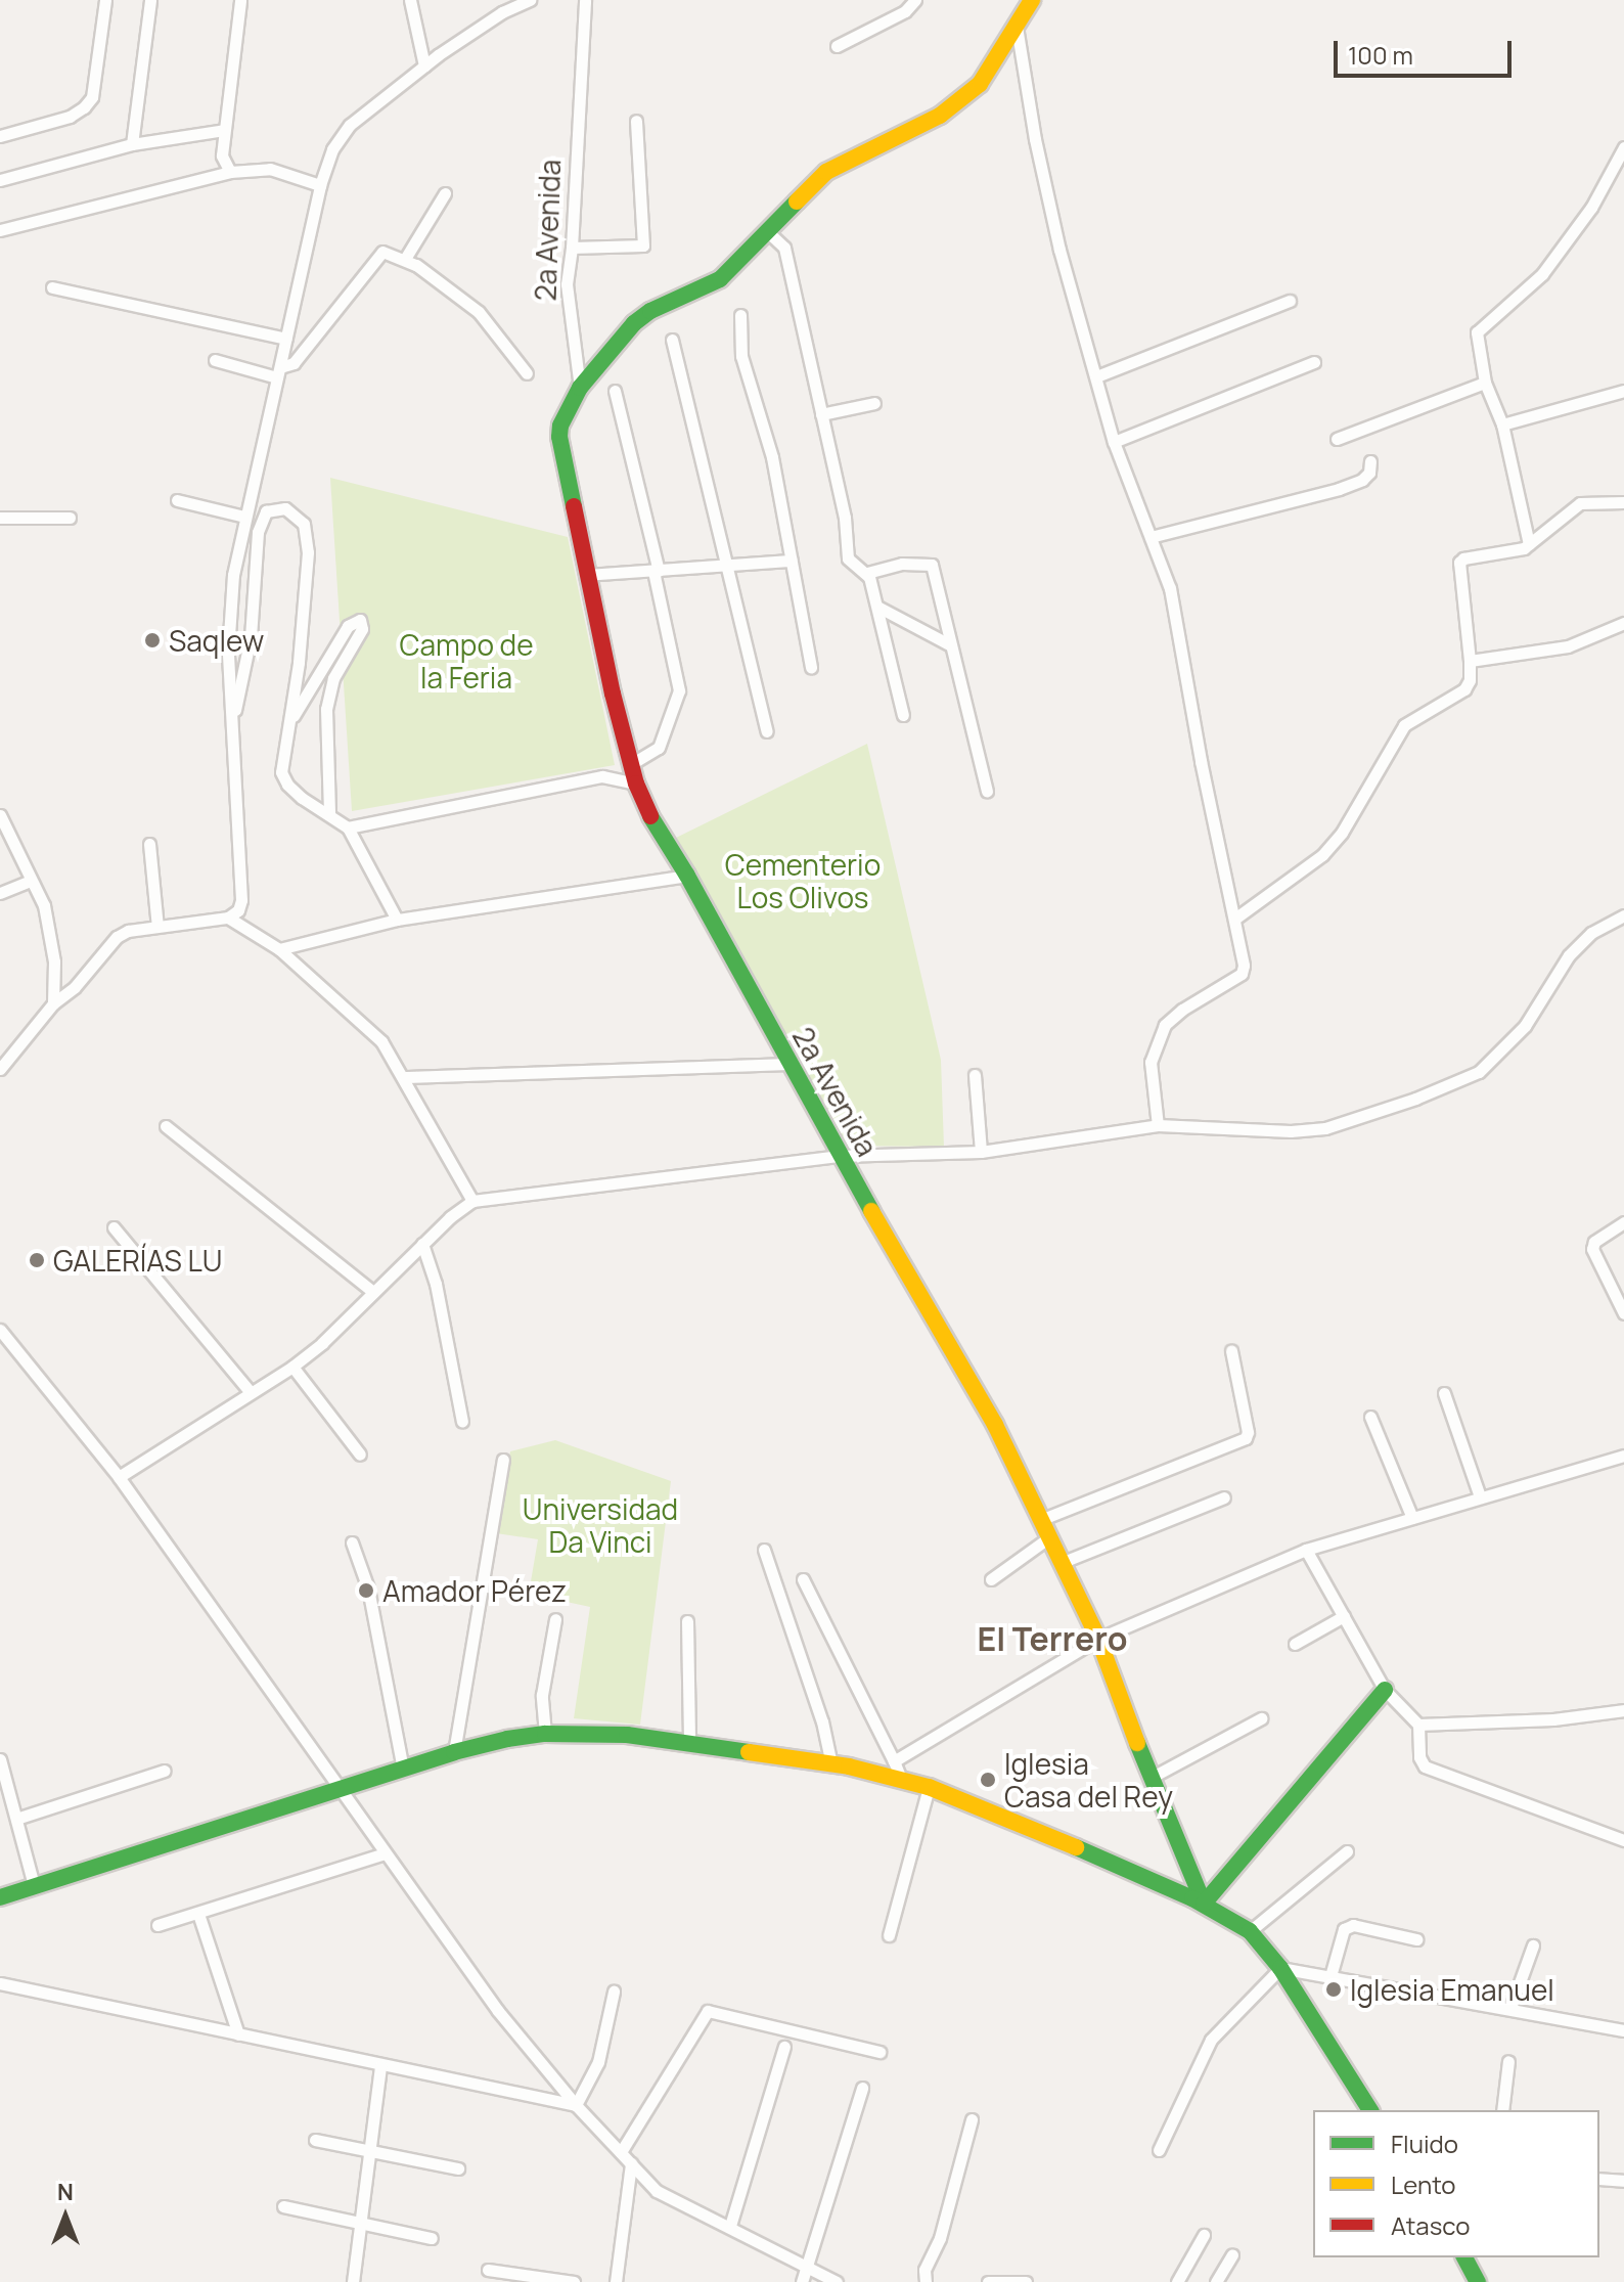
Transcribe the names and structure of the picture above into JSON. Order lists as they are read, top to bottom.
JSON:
{
  "streets": {
    "street": ["2a Avenida"]
  },
  "districts": ["El Terrero"],
  "parks": ["Campo de la Feria", "Cementerio Los Olivos", "Universidad Da Vinci"],
  "places": [
    "Saqlew",
    "GALERÍAS LU",
    "Amador Pérez",
    "Iglesia Casa del Rey",
    "Iglesia Emanuel"
  ],
  "legend": ["Fluido", "Lento", "Atasco"],
  "scale_bar": "100 m",
  "north": "top"
}
